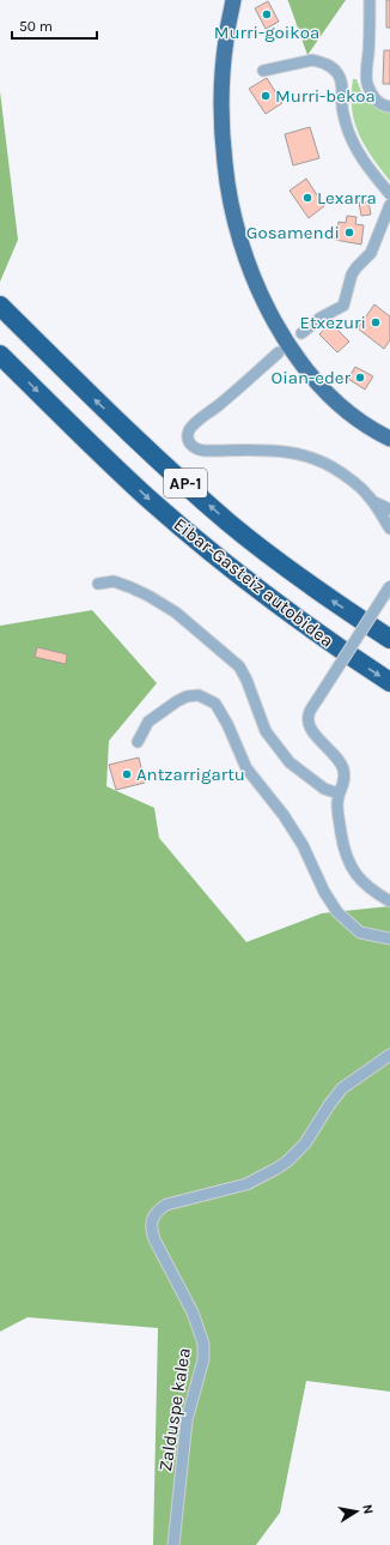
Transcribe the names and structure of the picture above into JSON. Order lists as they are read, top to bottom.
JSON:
{
  "streets": {
    "highway": ["AP-1", "Eibar-Gasteiz autobidea"],
    "street": ["Zalduspe kalea"]
  },
  "places": [
    "Murri-goikoa",
    "Murri-bekoa",
    "Lexarra",
    "Gosamendi",
    "Etxezuri",
    "Oian-eder",
    "Antzarrigartu"
  ],
  "scale_bar": "50 m",
  "north": "right"
}
